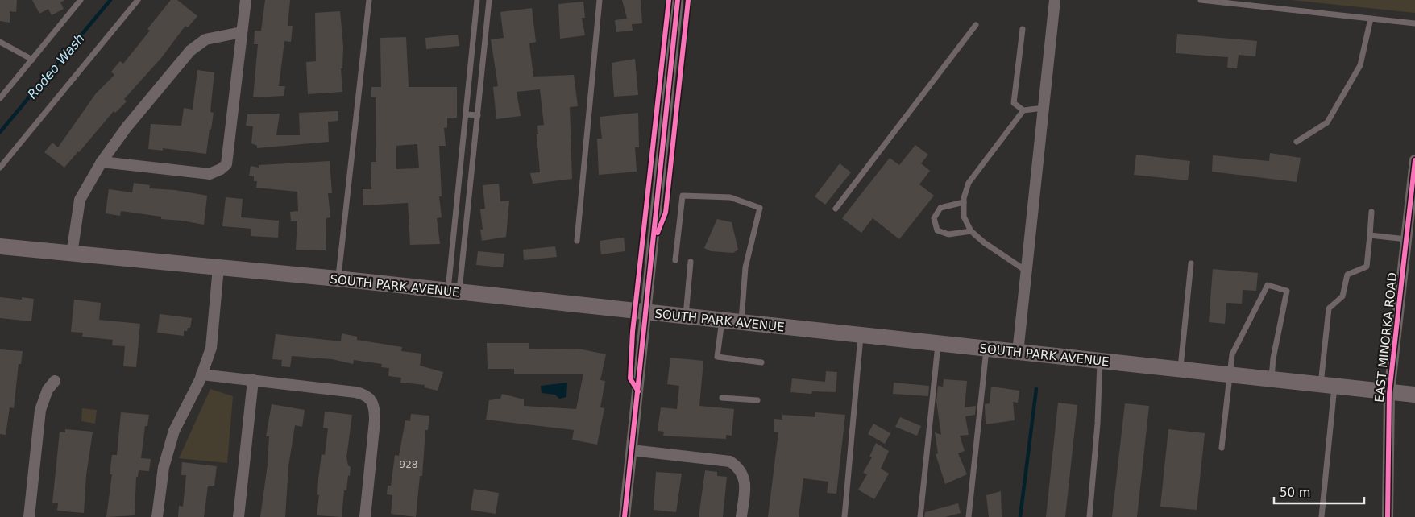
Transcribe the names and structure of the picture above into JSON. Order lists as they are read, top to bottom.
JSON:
{
  "streets": {
    "main road": ["SOUTH PARK AVENUE"],
    "street": ["EAST MINORKA ROAD"]
  },
  "crossings": [
    ["SOUTH PARK AVENUE", "EAST MINORKA ROAD"]
  ],
  "water": ["Rodeo Wash"],
  "house_numbers": ["928"],
  "scale_bar": "50 m"
}
